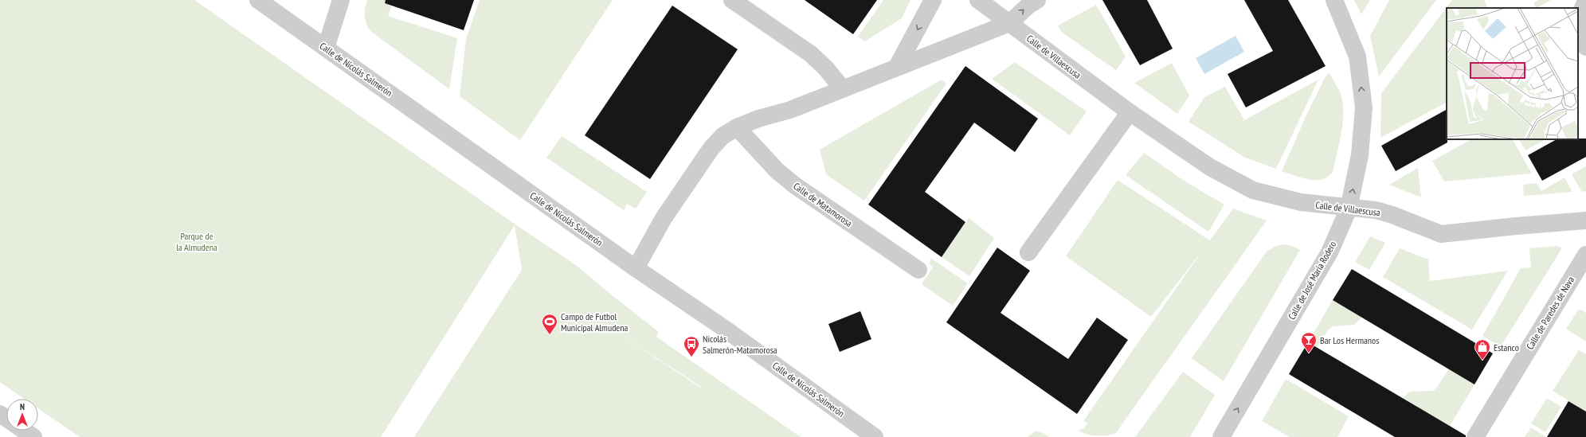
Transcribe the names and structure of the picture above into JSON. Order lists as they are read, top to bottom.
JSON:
{
  "streets": {
    "street": [
      "Calle de Villaescusa",
      "Calle de Nicolás Salmerón",
      "Calle de Matamorosa",
      "Calle de José María Rodero",
      "Calle de Paredes de Nava"
    ]
  },
  "crossings": [
    ["Calle de Villaescusa", "Calle de José María Rodero"]
  ],
  "one_way": ["Calle de José María Rodero"],
  "parks": ["Parque de la Almudena"],
  "places": {
    "sports": ["Campo de Futbol Municipal Almudena"],
    "bar": ["Bar Los Hermanos"],
    "bus stop": ["Nicolás Salmerón-Matamorosa"],
    "shop": ["Estanco"]
  },
  "north": "top"
}
